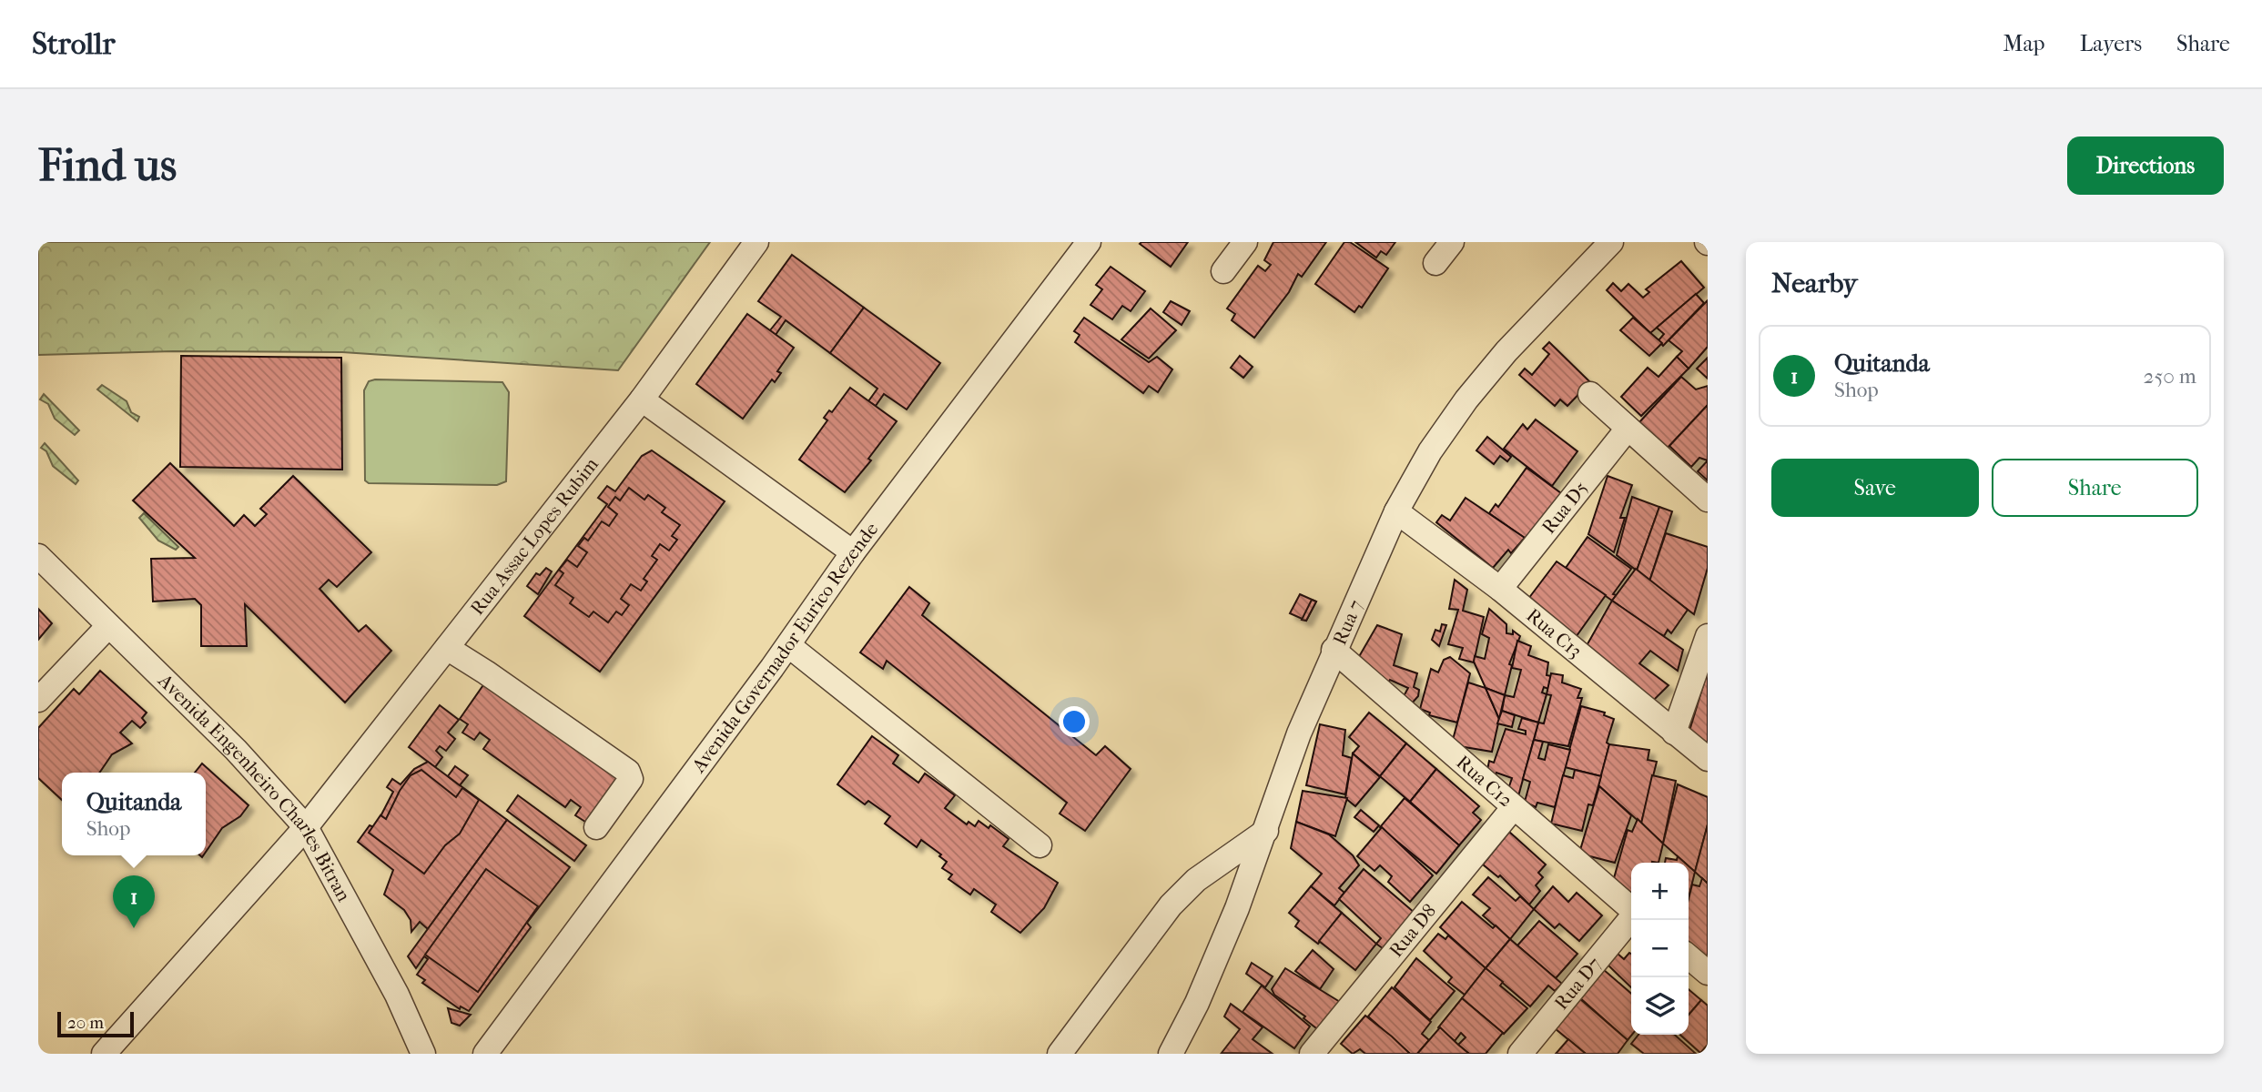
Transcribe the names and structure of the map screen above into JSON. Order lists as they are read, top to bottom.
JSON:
{
  "streets": {
    "street": [
      "Rua D5",
      "Rua Assac Lopes Rubim",
      "Rua 7",
      "Rua C13",
      "Avenida Governador Eurico Rezende",
      "Rua C12",
      "Avenida Engenheiro Charles Bitran",
      "Rua D8",
      "Rua D7"
    ]
  },
  "crossings": [
    ["Rua D5", "Rua C13"],
    ["Rua Assac Lopes Rubim", "Avenida Engenheiro Charles Bitran"],
    ["Rua 7", "Rua C13"],
    ["Rua 7", "Rua C12"],
    ["Rua C12", "Rua D8"]
  ],
  "scale_bar": "20 m",
  "page": {
    "header": "Strollr",
    "nav": ["Map", "Layers", "Share"],
    "buttons": [
      "Directions",
      ["Save", "Share"]
    ],
    "title": "Find us",
    "heading": "Nearby",
    "list": [
      {
        "mark": "1",
        "name": "Quitanda",
        "note": "Shop",
        "value": "250 m"
      }
    ],
    "popup": ["Quitanda", "Shop"],
    "map_buttons": ["+", "−"],
    "pins": "1",
    "scale": "20 m"
  }
}
